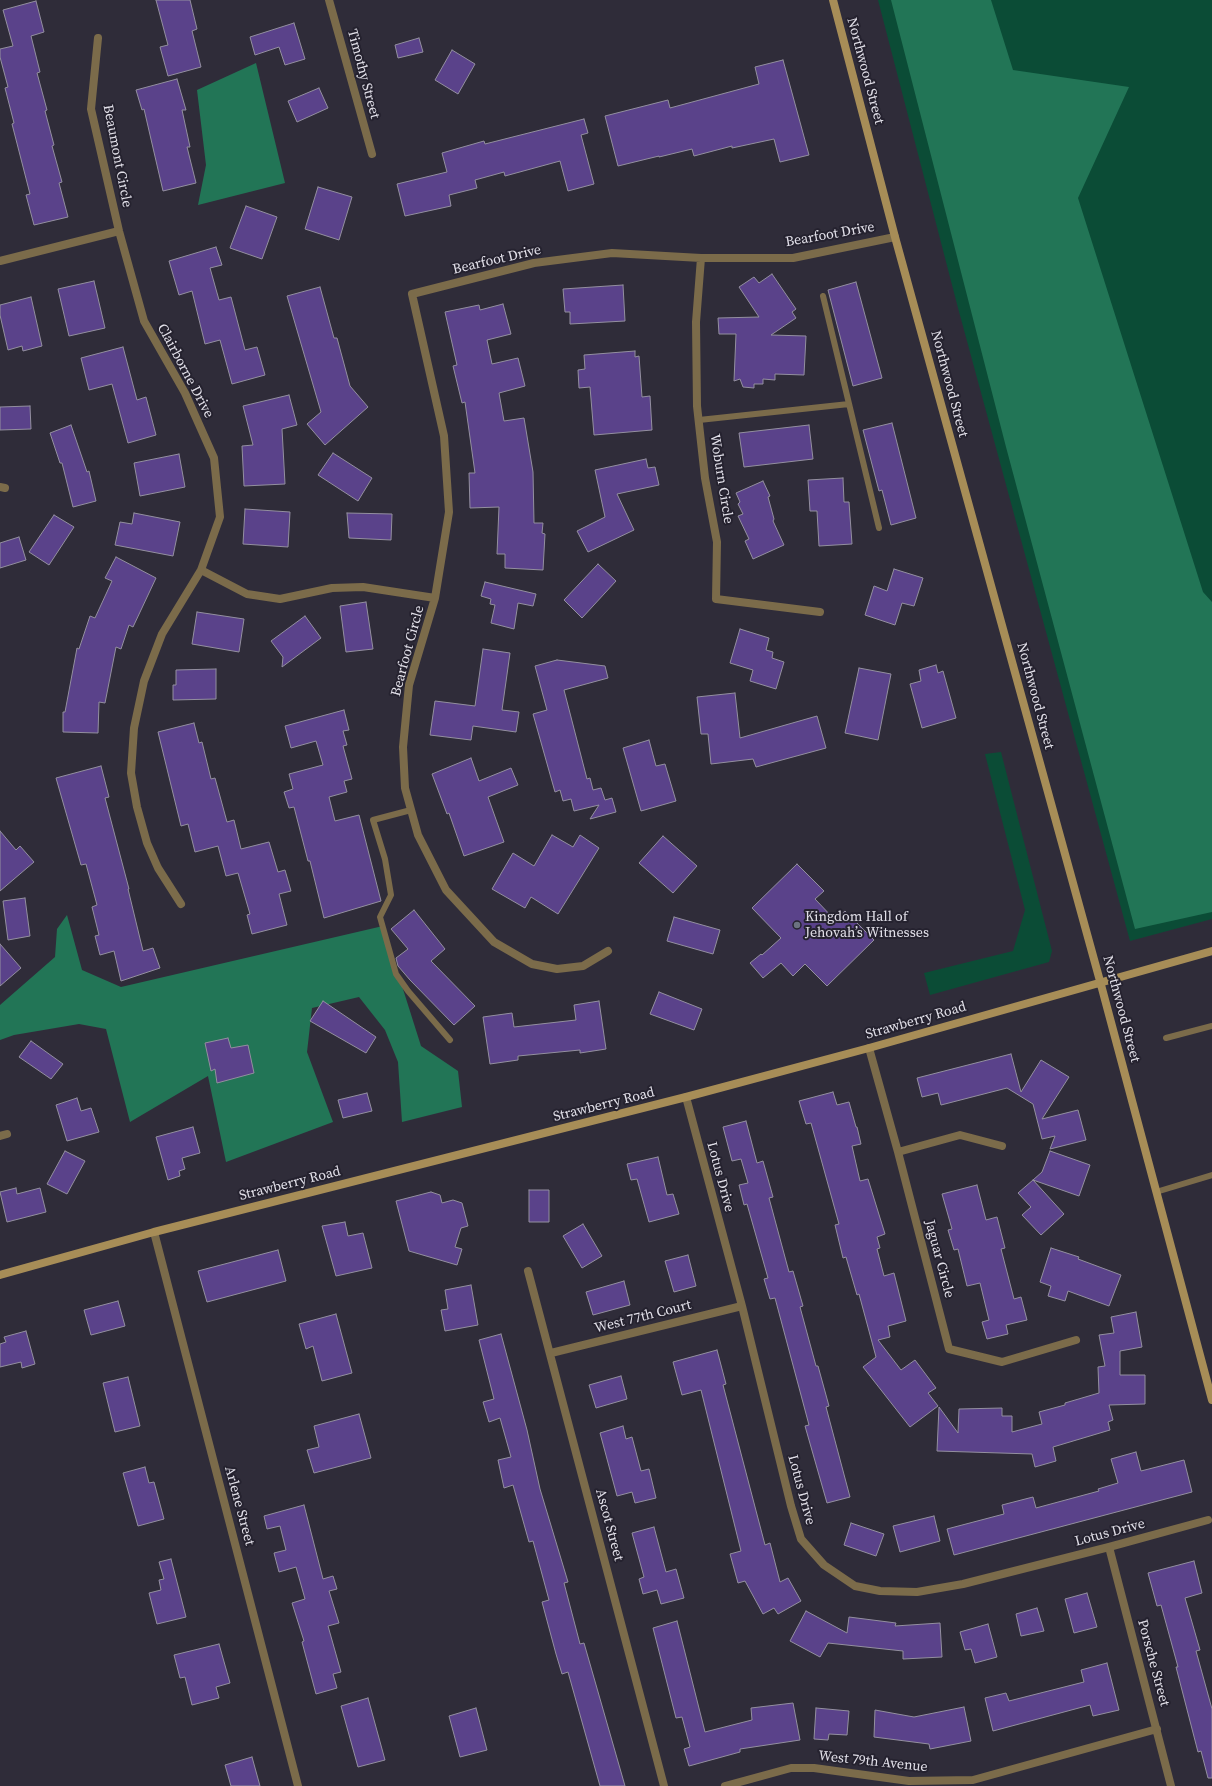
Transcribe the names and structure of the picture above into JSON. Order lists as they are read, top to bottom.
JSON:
{
  "streets": {
    "street": [
      "Northwood Street",
      "Timothy Street",
      "Beaumont Circle",
      "Bearfoot Drive",
      "Clairborne Drive",
      "Woburn Circle",
      "Bearfoot Circle",
      "Strawberry Road",
      "Lotus Drive",
      "Jaguar Circle",
      "West 77th Court",
      "Arlene Street",
      "Ascot Street",
      "Porsche Street",
      "West 79th Avenue"
    ]
  },
  "crossings": [
    ["Northwood Street", "Bearfoot Drive"],
    ["Northwood Street", "Strawberry Road"],
    ["Beaumont Circle", "Clairborne Drive"],
    ["Bearfoot Drive", "Woburn Circle"],
    ["Bearfoot Drive", "Bearfoot Circle"],
    ["Strawberry Road", "Lotus Drive"],
    ["Strawberry Road", "Jaguar Circle"],
    ["Strawberry Road", "Arlene Street"],
    ["Lotus Drive", "West 77th Court"],
    ["Lotus Drive", "Porsche Street"],
    ["West 77th Court", "Ascot Street"],
    ["Porsche Street", "West 79th Avenue"]
  ],
  "places": ["Kingdom Hall of Jehovah’s Witnesses"]
}
